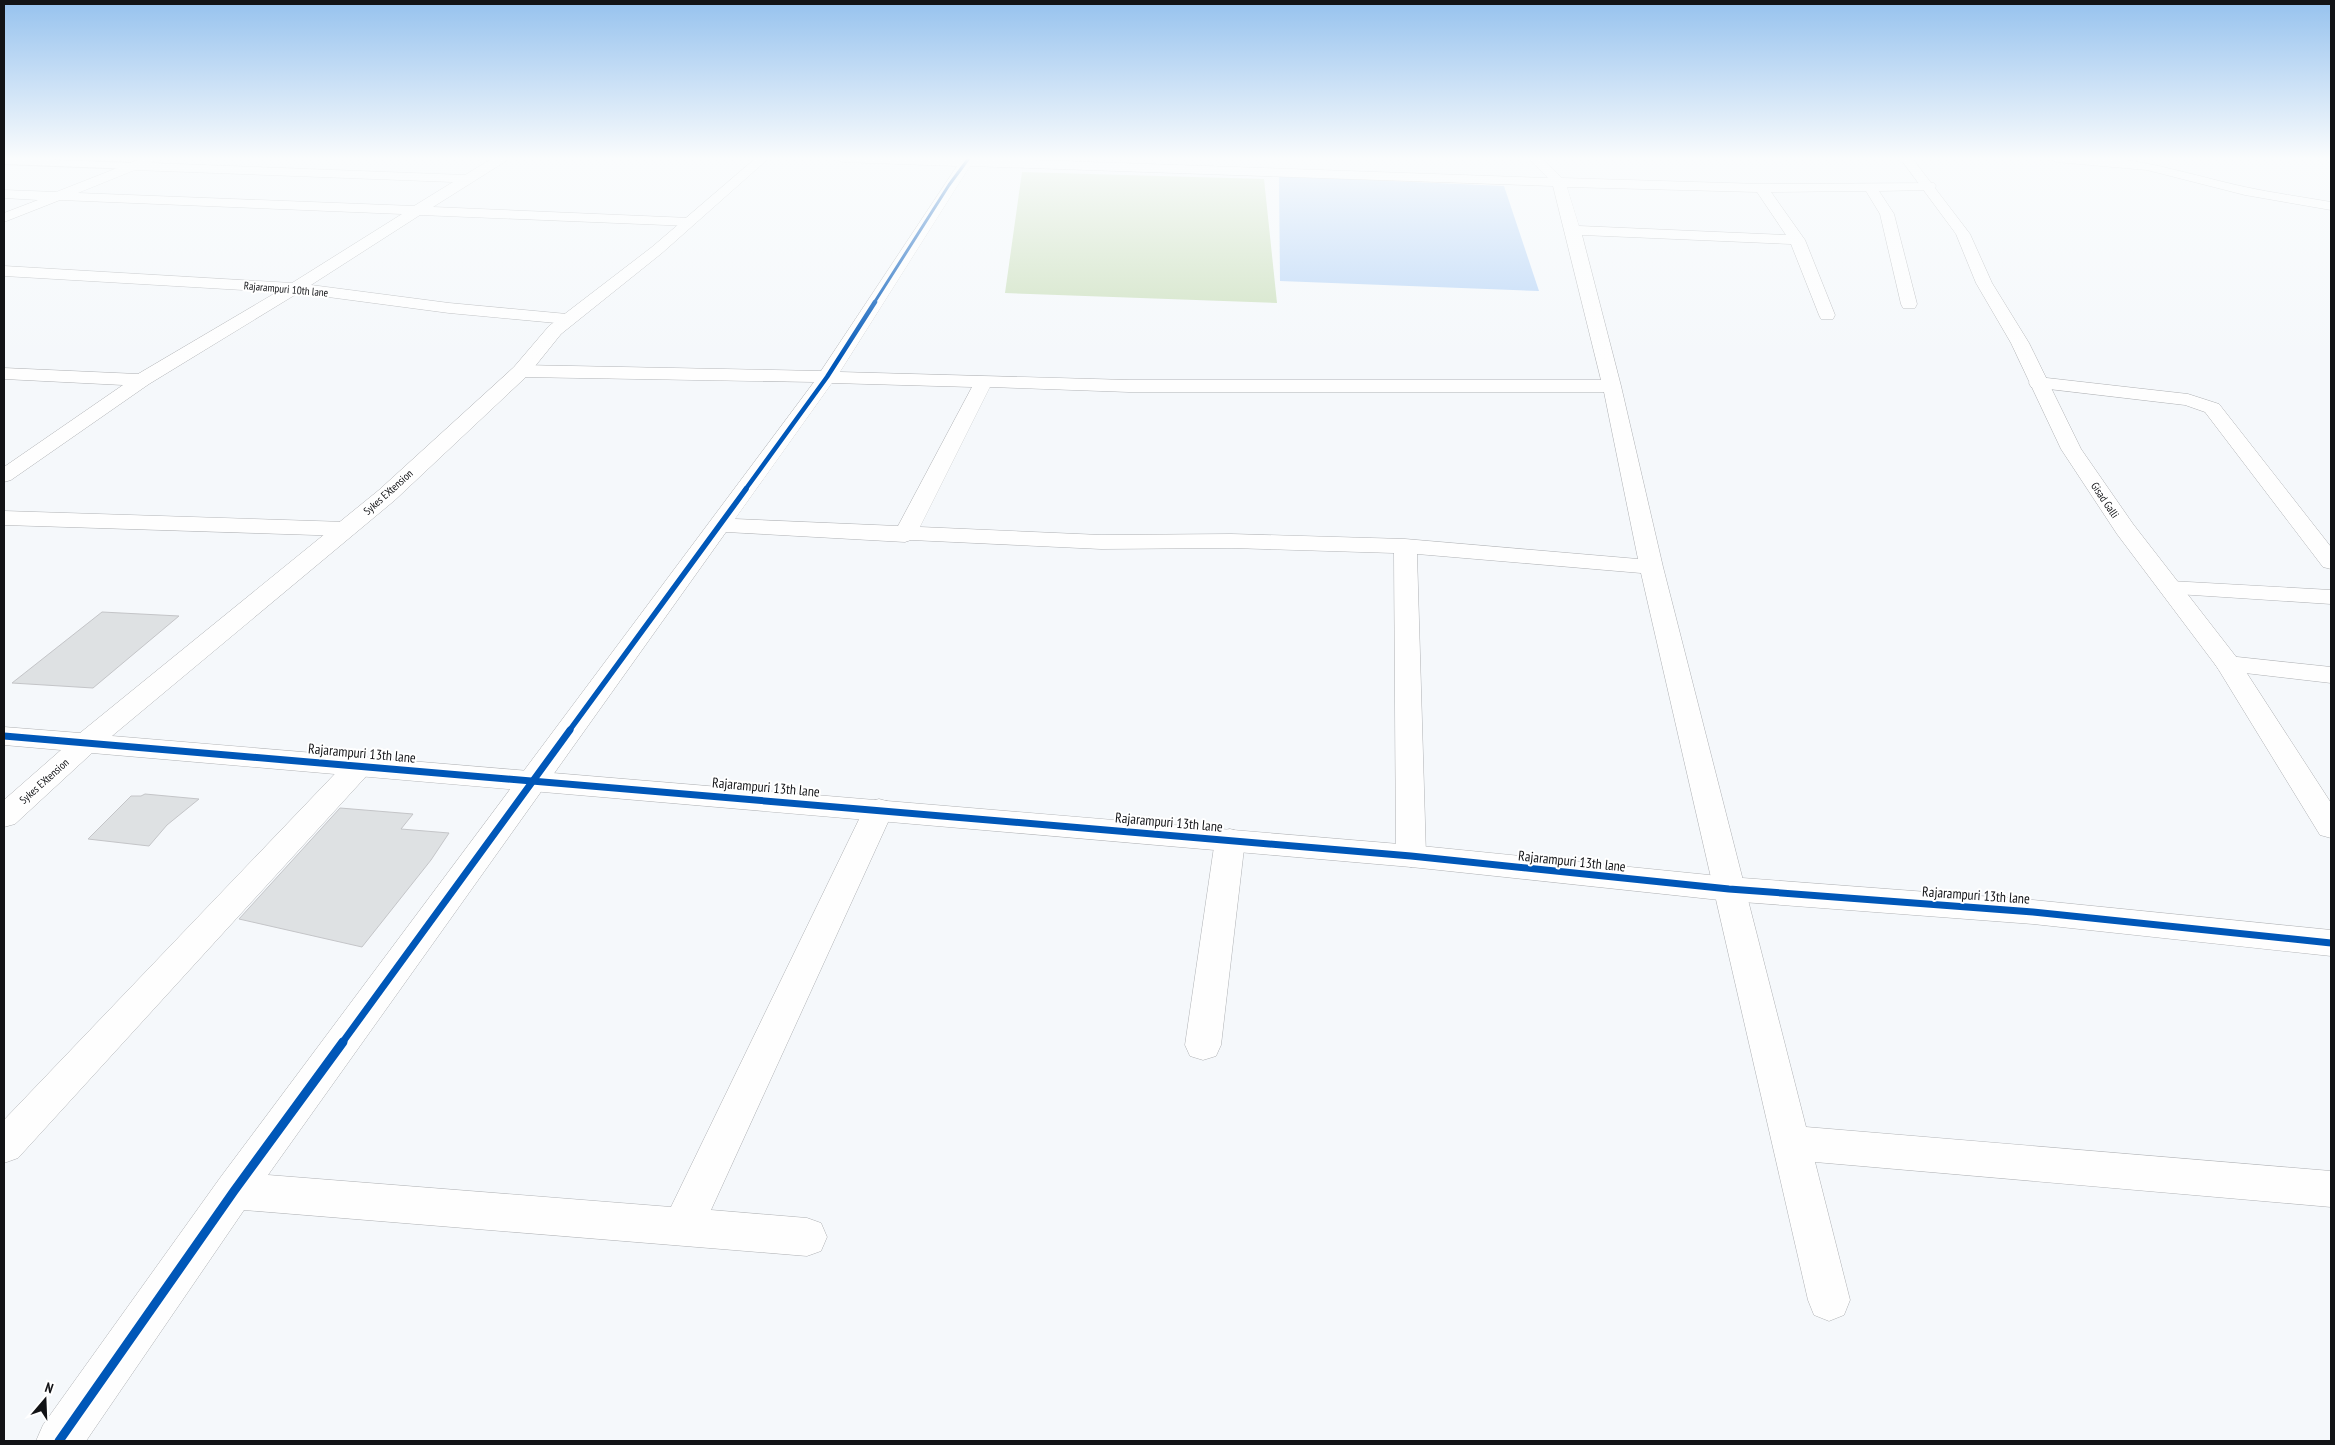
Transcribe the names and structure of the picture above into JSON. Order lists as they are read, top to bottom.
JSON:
{
  "streets": {
    "street": [
      "Rajarampuri 10th lane",
      "Sykes EXtension",
      "Gisad Galli",
      "Rajarampuri 13th lane"
    ]
  },
  "crossings": [
    ["Rajarampuri 10th lane", "Sykes EXtension"],
    ["Sykes EXtension", "Rajarampuri 13th lane"]
  ],
  "north": "top"
}
